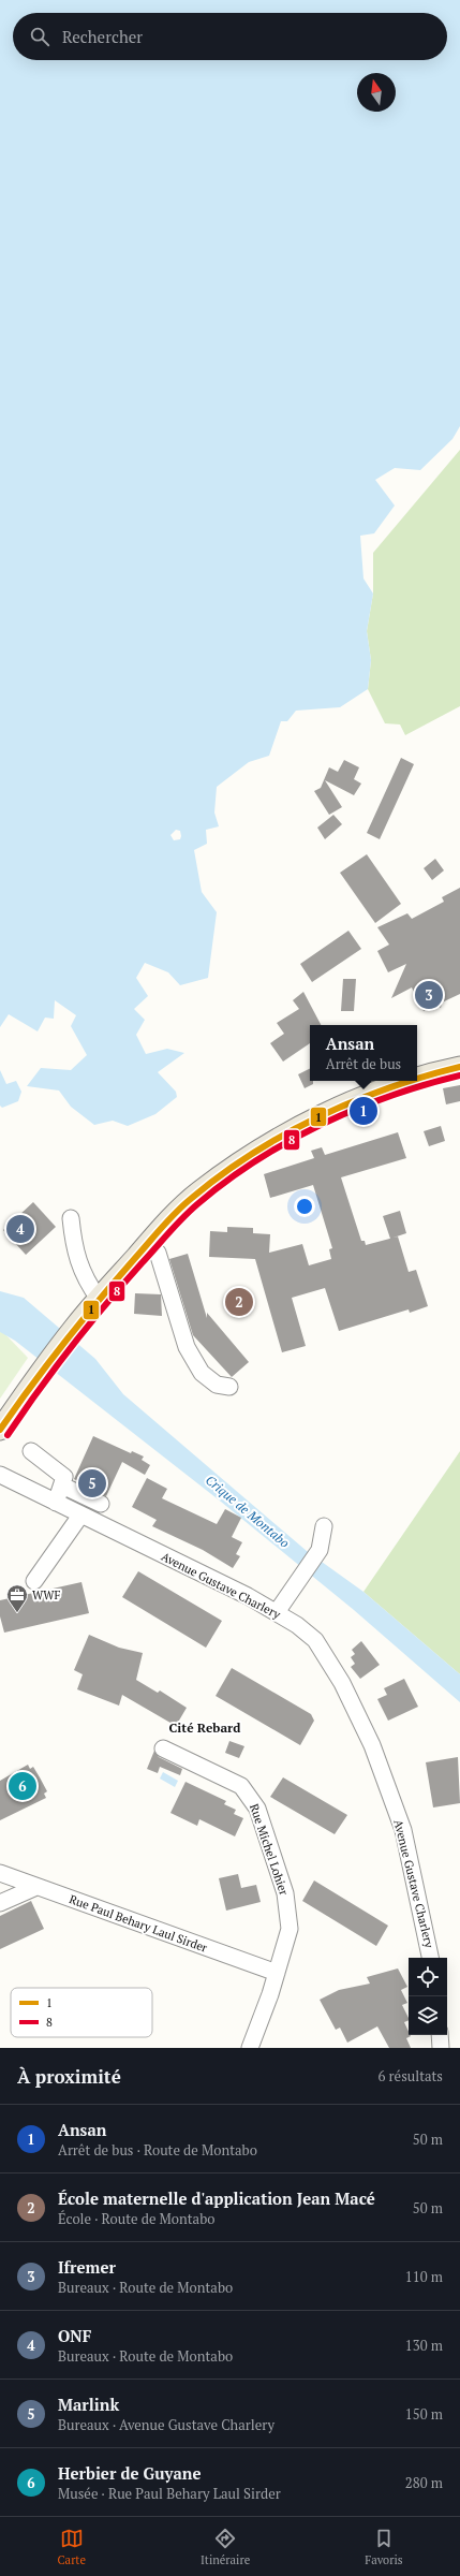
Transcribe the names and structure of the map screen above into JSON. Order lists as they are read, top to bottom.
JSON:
{
  "streets": {
    "street": ["Avenue Gustave Charlery", "Rue Michel Lohier", "Rue Paul Behary Laul Sirder"]
  },
  "crossings": [
    ["Rue Michel Lohier", "Rue Paul Behary Laul Sirder"]
  ],
  "districts": ["Cité Rebard"],
  "water": ["Crique de Montabo"],
  "places": {
    "office": ["WWF"]
  },
  "lines": ["transit line 1", "transit line 8"],
  "legend": ["1", "8"],
  "north": "top",
  "page": {
    "search": "Rechercher",
    "pins": [
      "3",
      "1",
      "4",
      "2",
      "5",
      "6"
    ],
    "popup": ["Ansan", "Arrêt de bus"],
    "heading": ["À proximité", "6 résultats"],
    "list": [
      {
        "mark": "1",
        "name": "Ansan",
        "note": "Arrêt de bus · Route de Montabo",
        "value": "50 m"
      },
      {
        "mark": "2",
        "name": "École maternelle d'application Jean Macé",
        "note": "École · Route de Montabo",
        "value": "50 m"
      },
      {
        "mark": "3",
        "name": "Ifremer",
        "note": "Bureaux · Route de Montabo",
        "value": "110 m"
      },
      {
        "mark": "4",
        "name": "ONF",
        "note": "Bureaux · Route de Montabo",
        "value": "130 m"
      },
      {
        "mark": "5",
        "name": "Marlink",
        "note": "Bureaux · Avenue Gustave Charlery",
        "value": "150 m"
      },
      {
        "mark": "6",
        "name": "Herbier de Guyane",
        "note": "Musée · Rue Paul Behary Laul Sirder",
        "value": "280 m"
      }
    ],
    "nav": ["Carte", "Itinéraire", "Favoris"]
  }
}
